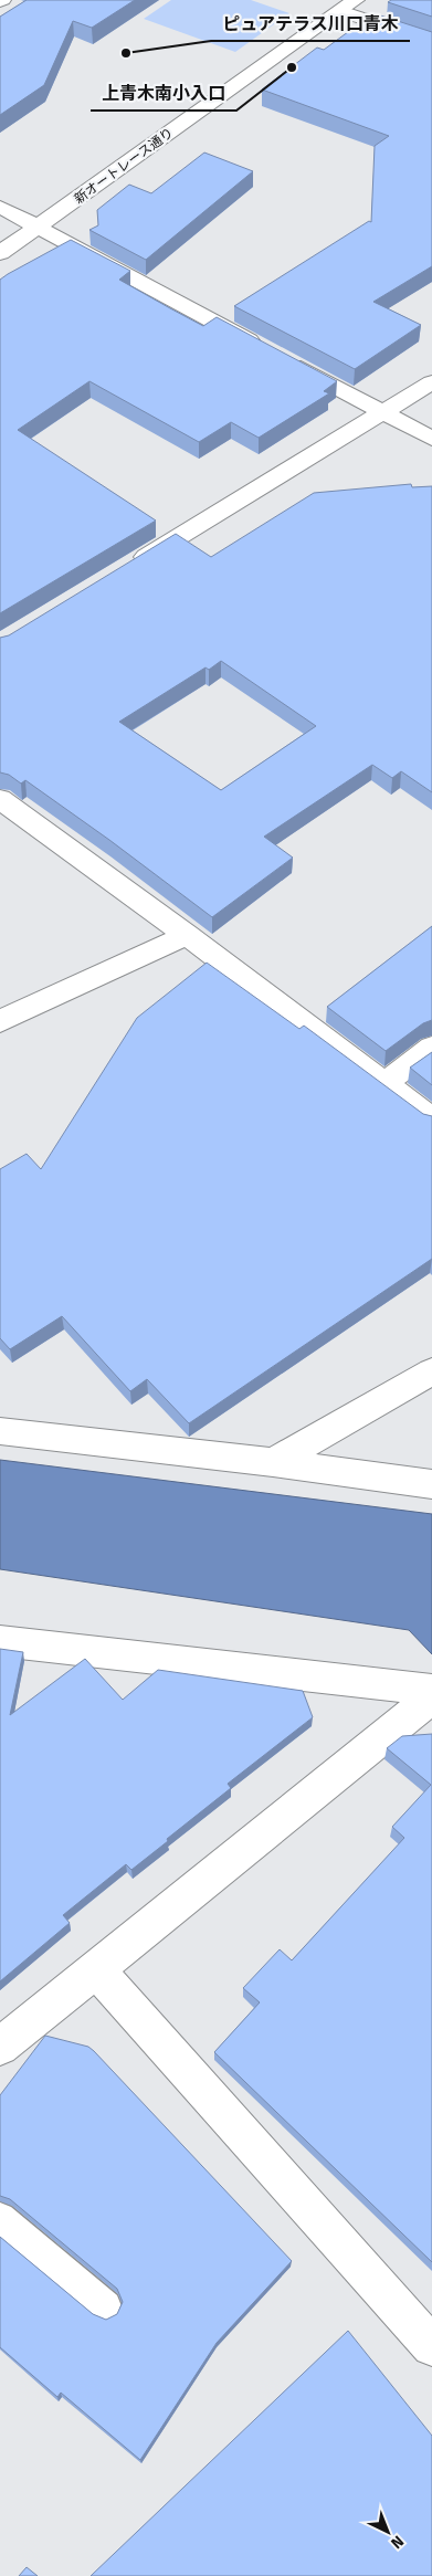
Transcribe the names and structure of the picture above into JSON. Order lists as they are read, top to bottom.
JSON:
{
  "streets": {
    "street": ["新オートレース通り"]
  },
  "places": ["ピュアテラス川口青木", "上青木南小入口"],
  "north": "bottom right"
}
